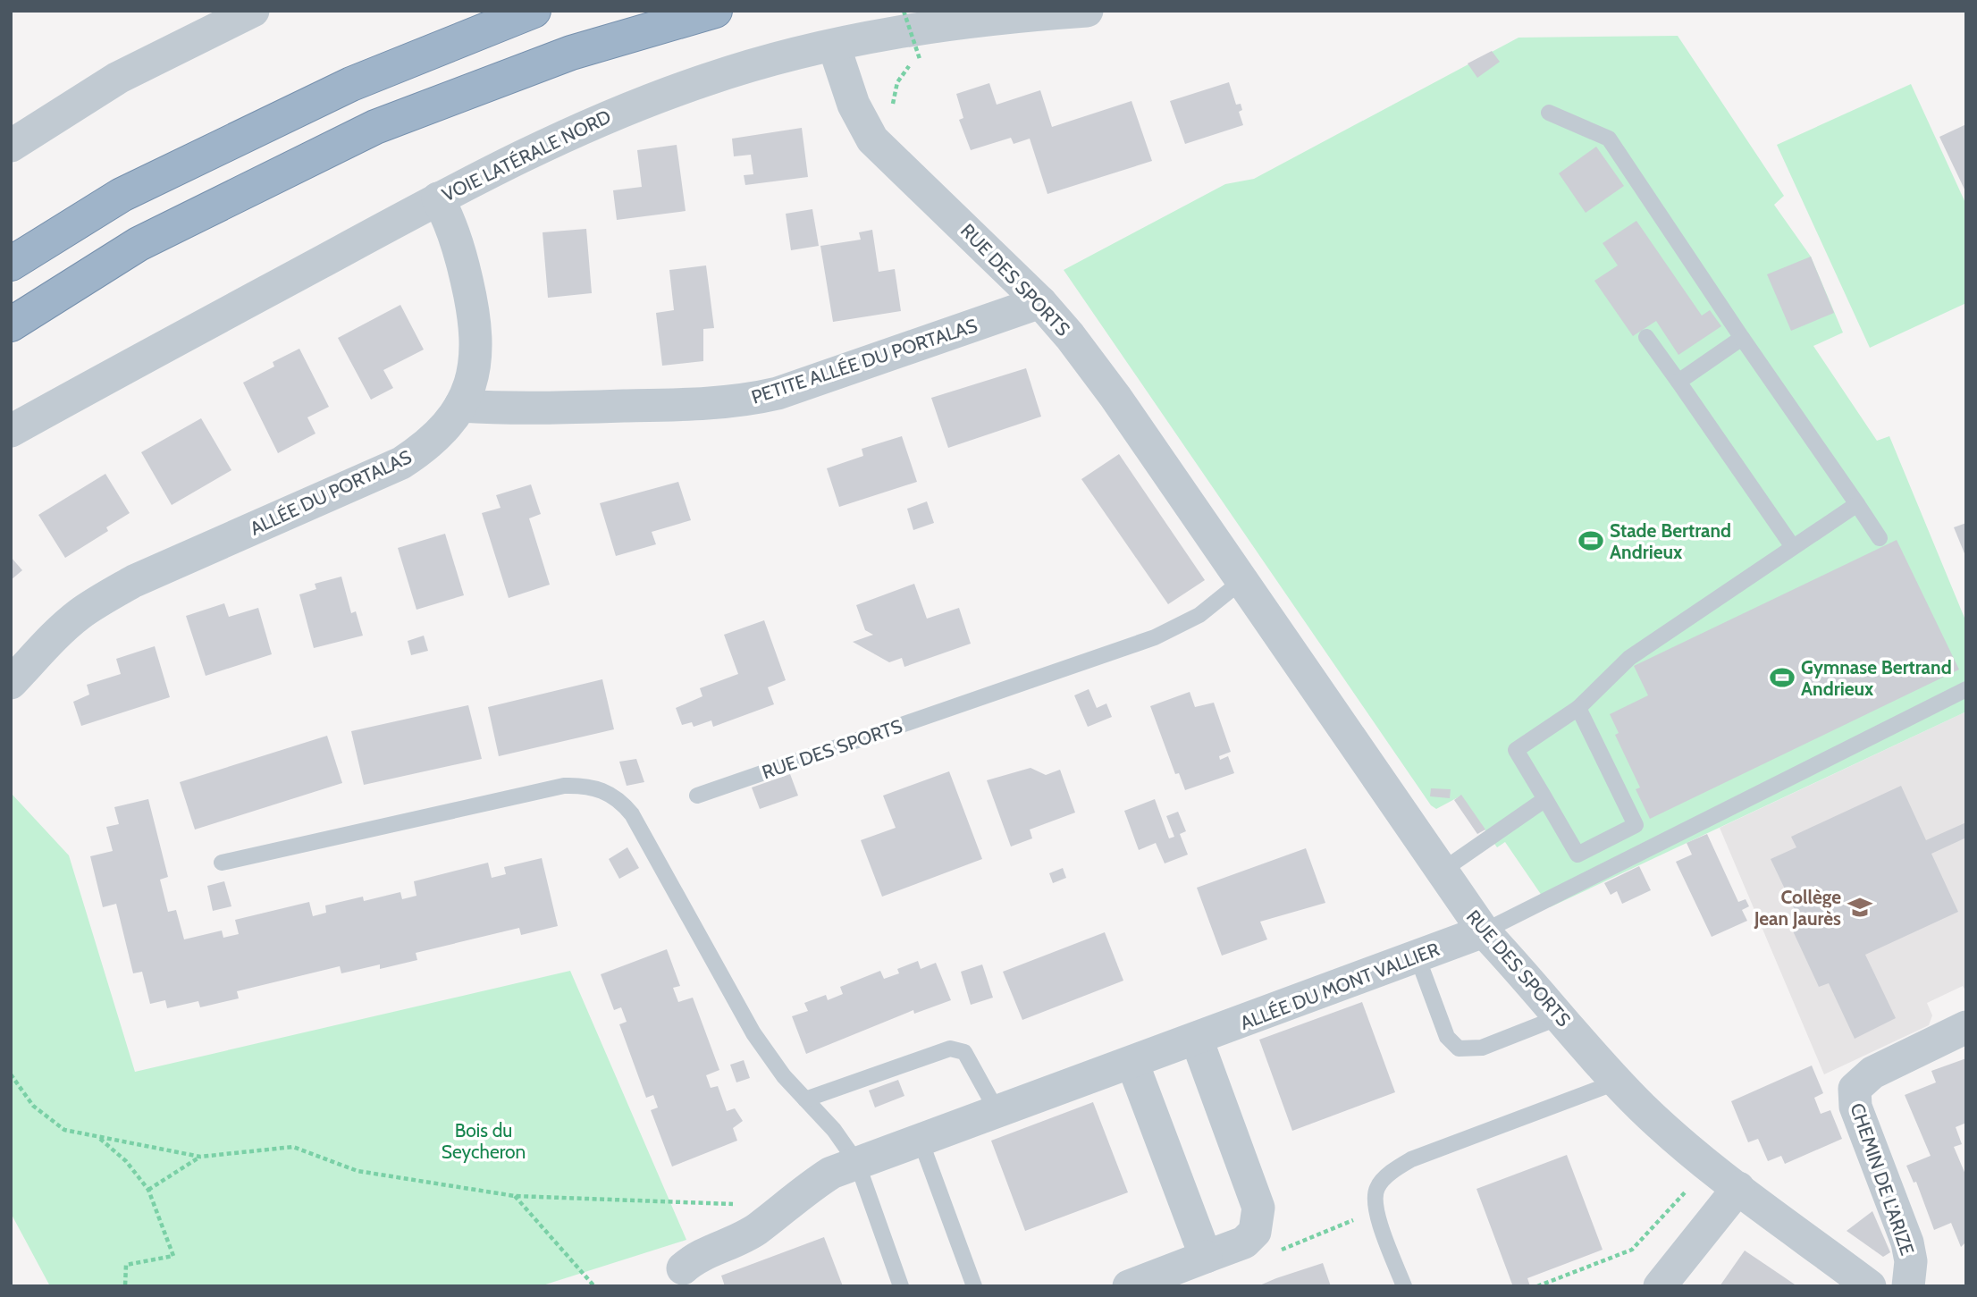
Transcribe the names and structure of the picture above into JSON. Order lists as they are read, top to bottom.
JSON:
{
  "streets": {
    "street": [
      "VOIE LATÉRALE NORD",
      "RUE DES SPORTS",
      "PETITE ALLÉE DU PORTALAS",
      "ALLÉE DU PORTALAS",
      "ALLÉE DU MONT VALLIER",
      "CHEMIN DE L'ARIZE"
    ]
  },
  "crossings": [
    ["VOIE LATÉRALE NORD", "RUE DES SPORTS"],
    ["VOIE LATÉRALE NORD", "ALLÉE DU PORTALAS"],
    ["RUE DES SPORTS", "PETITE ALLÉE DU PORTALAS"],
    ["RUE DES SPORTS", "ALLÉE DU MONT VALLIER"],
    ["PETITE ALLÉE DU PORTALAS", "ALLÉE DU PORTALAS"]
  ],
  "parks": ["Bois du Seycheron"],
  "places": {
    "sports": ["Stade Bertrand Andrieux", "Gymnase Bertrand Andrieux"],
    "school or university": ["Collège Jean Jaurès"]
  }
}
